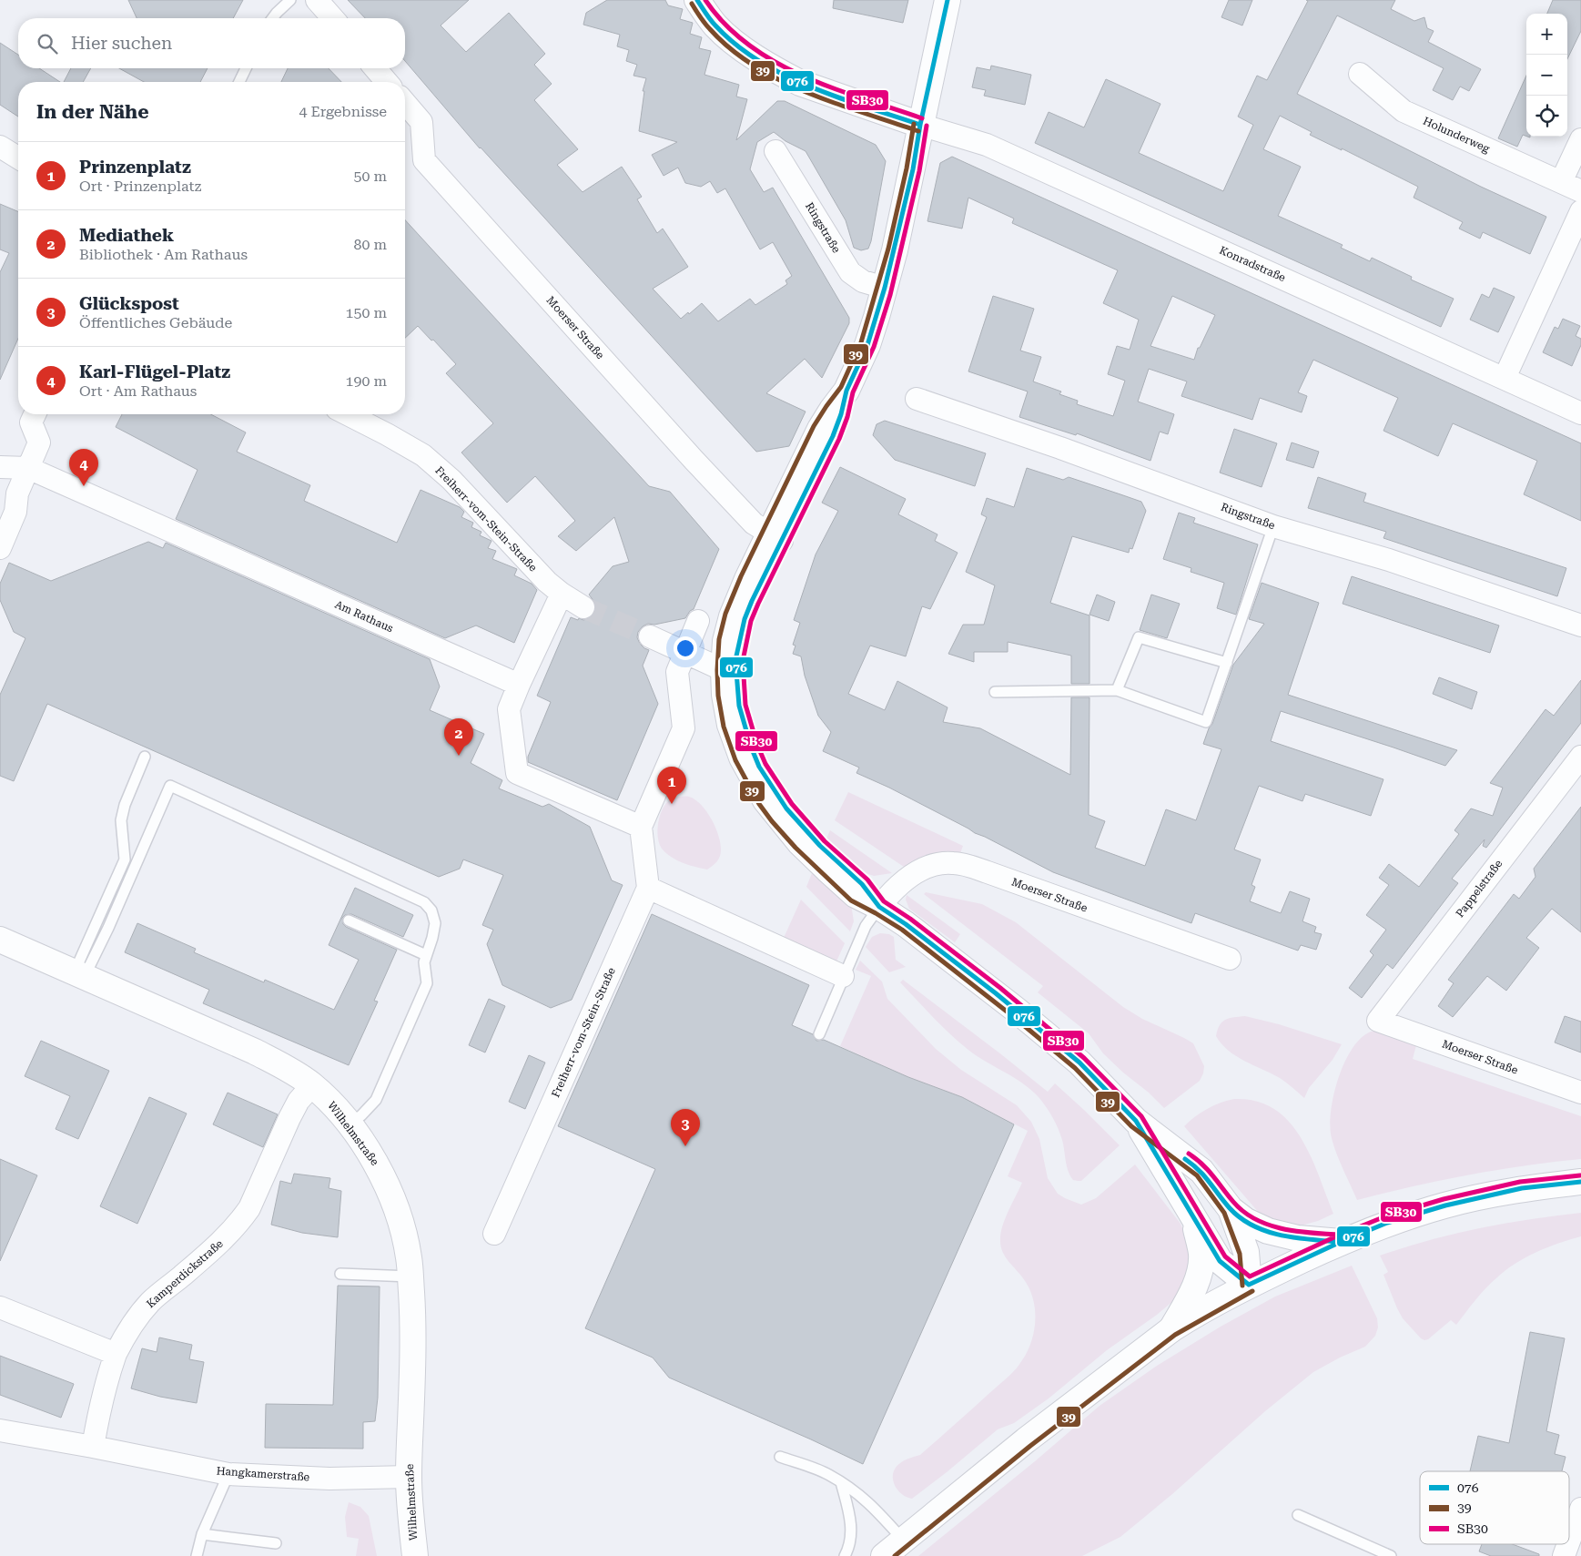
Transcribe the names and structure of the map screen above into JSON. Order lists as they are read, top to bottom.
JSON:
{
  "streets": {
    "main road": ["Wilhelmstraße"],
    "street": [
      "Holunderweg",
      "Ringstraße",
      "Konradstraße",
      "Moerser Straße",
      "Freiherr-vom-Stein-Straße",
      "Am Rathaus",
      "Pappelstraße",
      "Kamperdickstraße",
      "Hangkamerstraße"
    ]
  },
  "crossings": [
    ["Moerser Straße", "Pappelstraße"],
    ["Wilhelmstraße", "Kamperdickstraße"],
    ["Wilhelmstraße", "Hangkamerstraße"]
  ],
  "lines": ["transit line 076", "transit line SB30", "transit line 39"],
  "legend": ["076", "39", "SB30"],
  "page": {
    "map_buttons": ["+", "−"],
    "search": "Hier suchen",
    "heading": ["In der Nähe", "4 Ergebnisse"],
    "list": [
      {
        "mark": "1",
        "name": "Prinzenplatz",
        "note": "Ort · Prinzenplatz",
        "value": "50 m"
      },
      {
        "mark": "2",
        "name": "Mediathek",
        "note": "Bibliothek · Am Rathaus",
        "value": "80 m"
      },
      {
        "mark": "3",
        "name": "Glückspost",
        "note": "Öffentliches Gebäude",
        "value": "150 m"
      },
      {
        "mark": "4",
        "name": "Karl-Flügel-Platz",
        "note": "Ort · Am Rathaus",
        "value": "190 m"
      }
    ],
    "pins": [
      "4",
      "2",
      "1",
      "3"
    ]
  }
}
